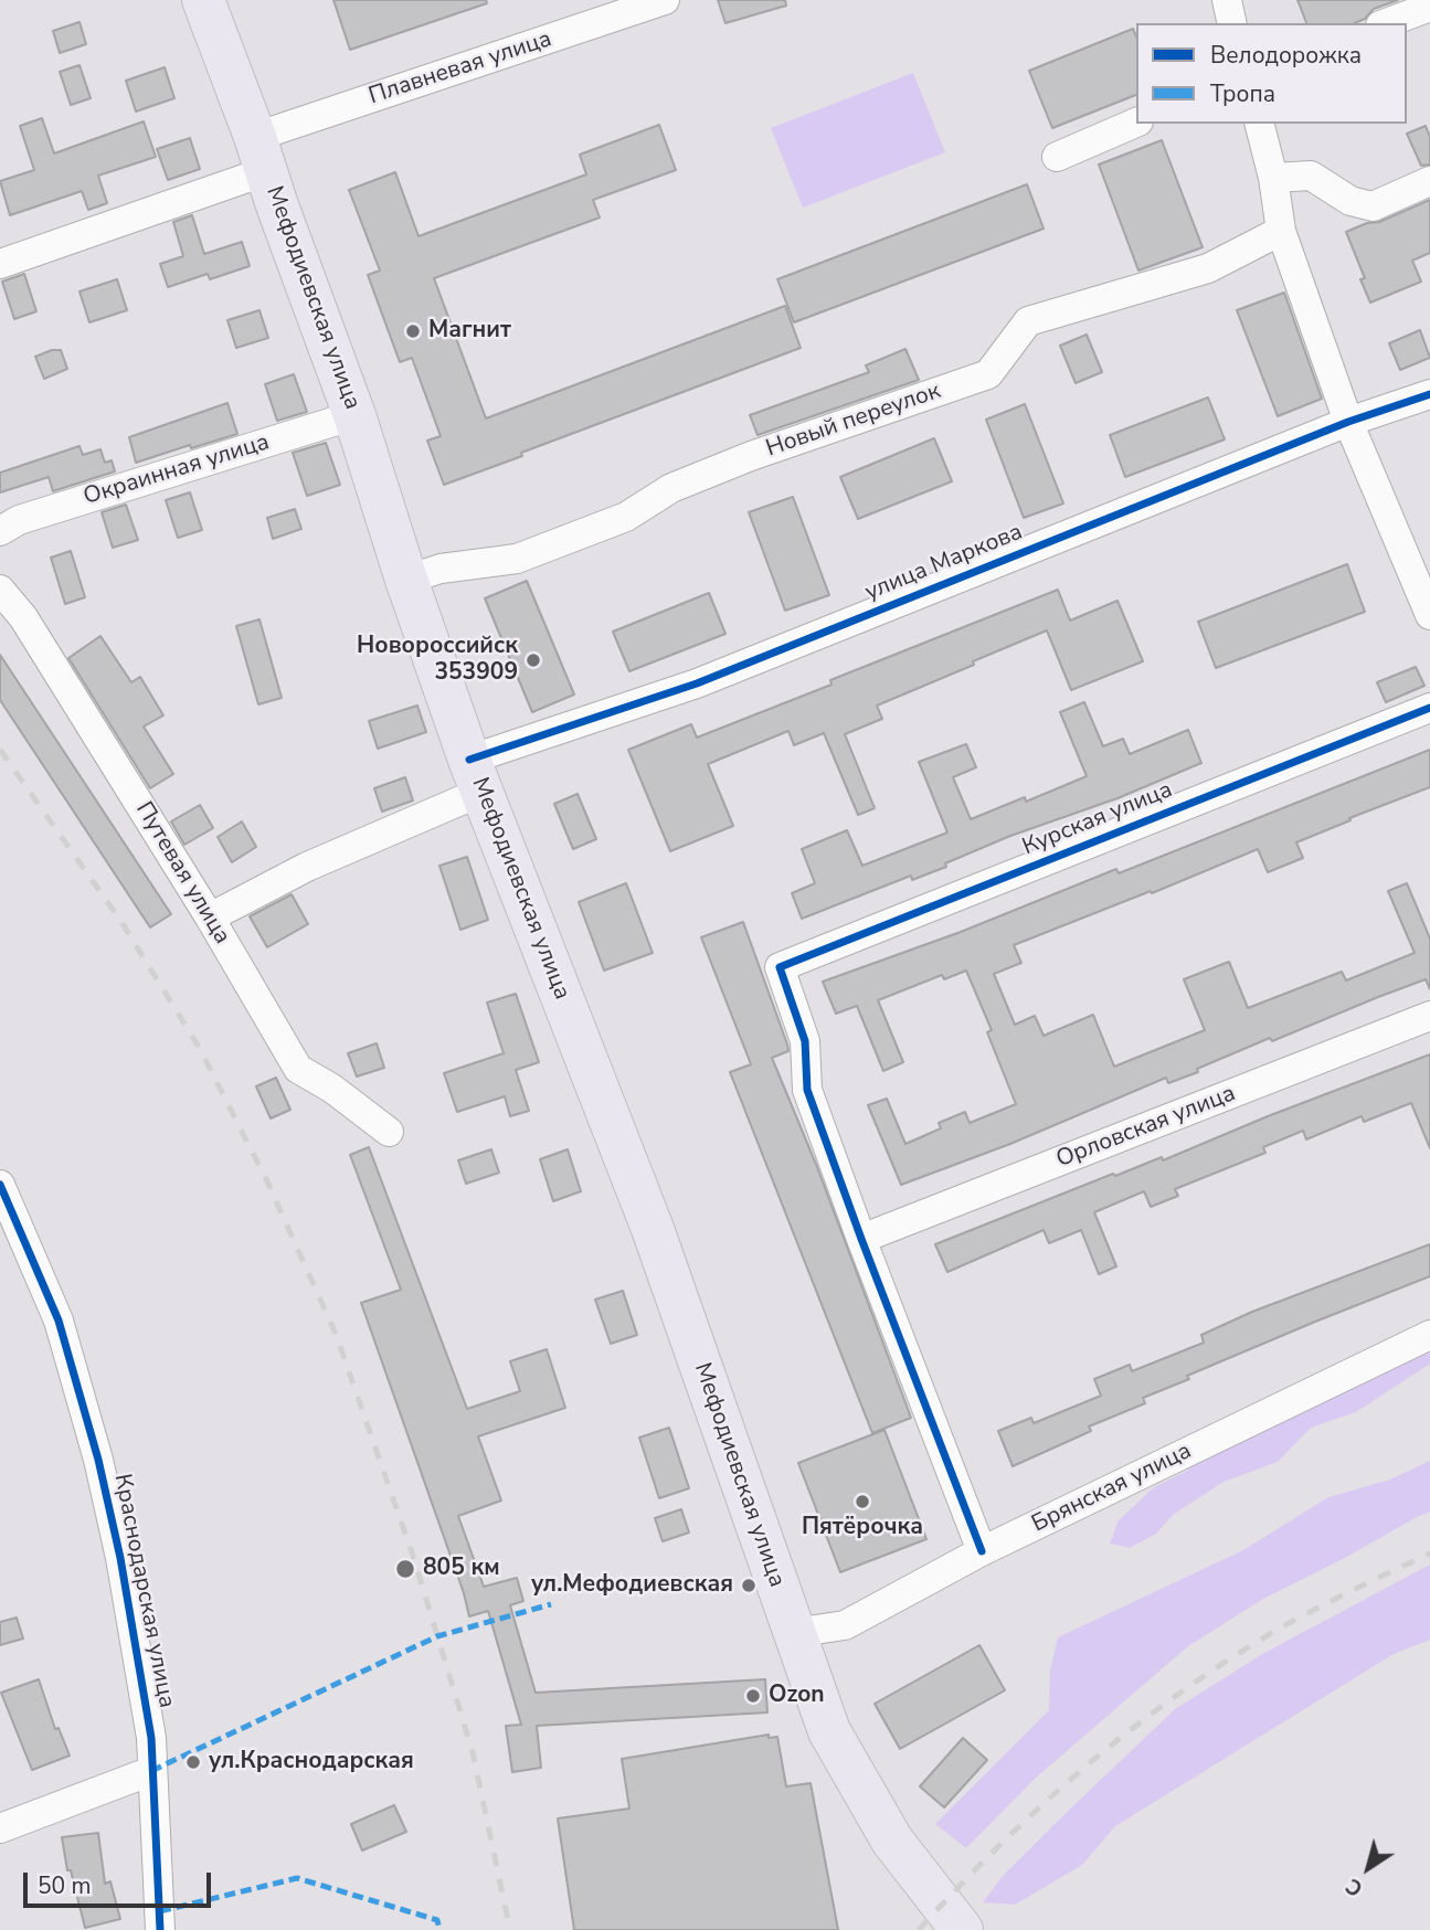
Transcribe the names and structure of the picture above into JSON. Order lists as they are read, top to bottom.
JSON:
{
  "streets": {
    "main road": ["Мефодиевская улица"],
    "street": [
      "Плавневая улица",
      "Новый переулок",
      "Окраинная улица",
      "улица Маркова",
      "Курская улица",
      "Путевая улица",
      "Орловская улица",
      "Брянская улица",
      "Краснодарская улица"
    ]
  },
  "crossings": [
    ["Плавневая улица", "Мефодиевская улица"],
    ["Мефодиевская улица", "Новый переулок"],
    ["Мефодиевская улица", "Окраинная улица"],
    ["Мефодиевская улица", "улица Маркова"],
    ["Мефодиевская улица", "Брянская улица"],
    ["улица Маркова", "Путевая улица"],
    ["Курская улица", "Орловская улица"]
  ],
  "places": [
    "Магнит",
    "Новороссийск 353909",
    "Пятёрочка",
    "805 км",
    "ул.Мефодиевская",
    "Ozon",
    "ул.Краснодарская"
  ],
  "legend": ["Велодорожка", "Тропа"],
  "scale_bar": "50 m",
  "north": "bottom left"
}
